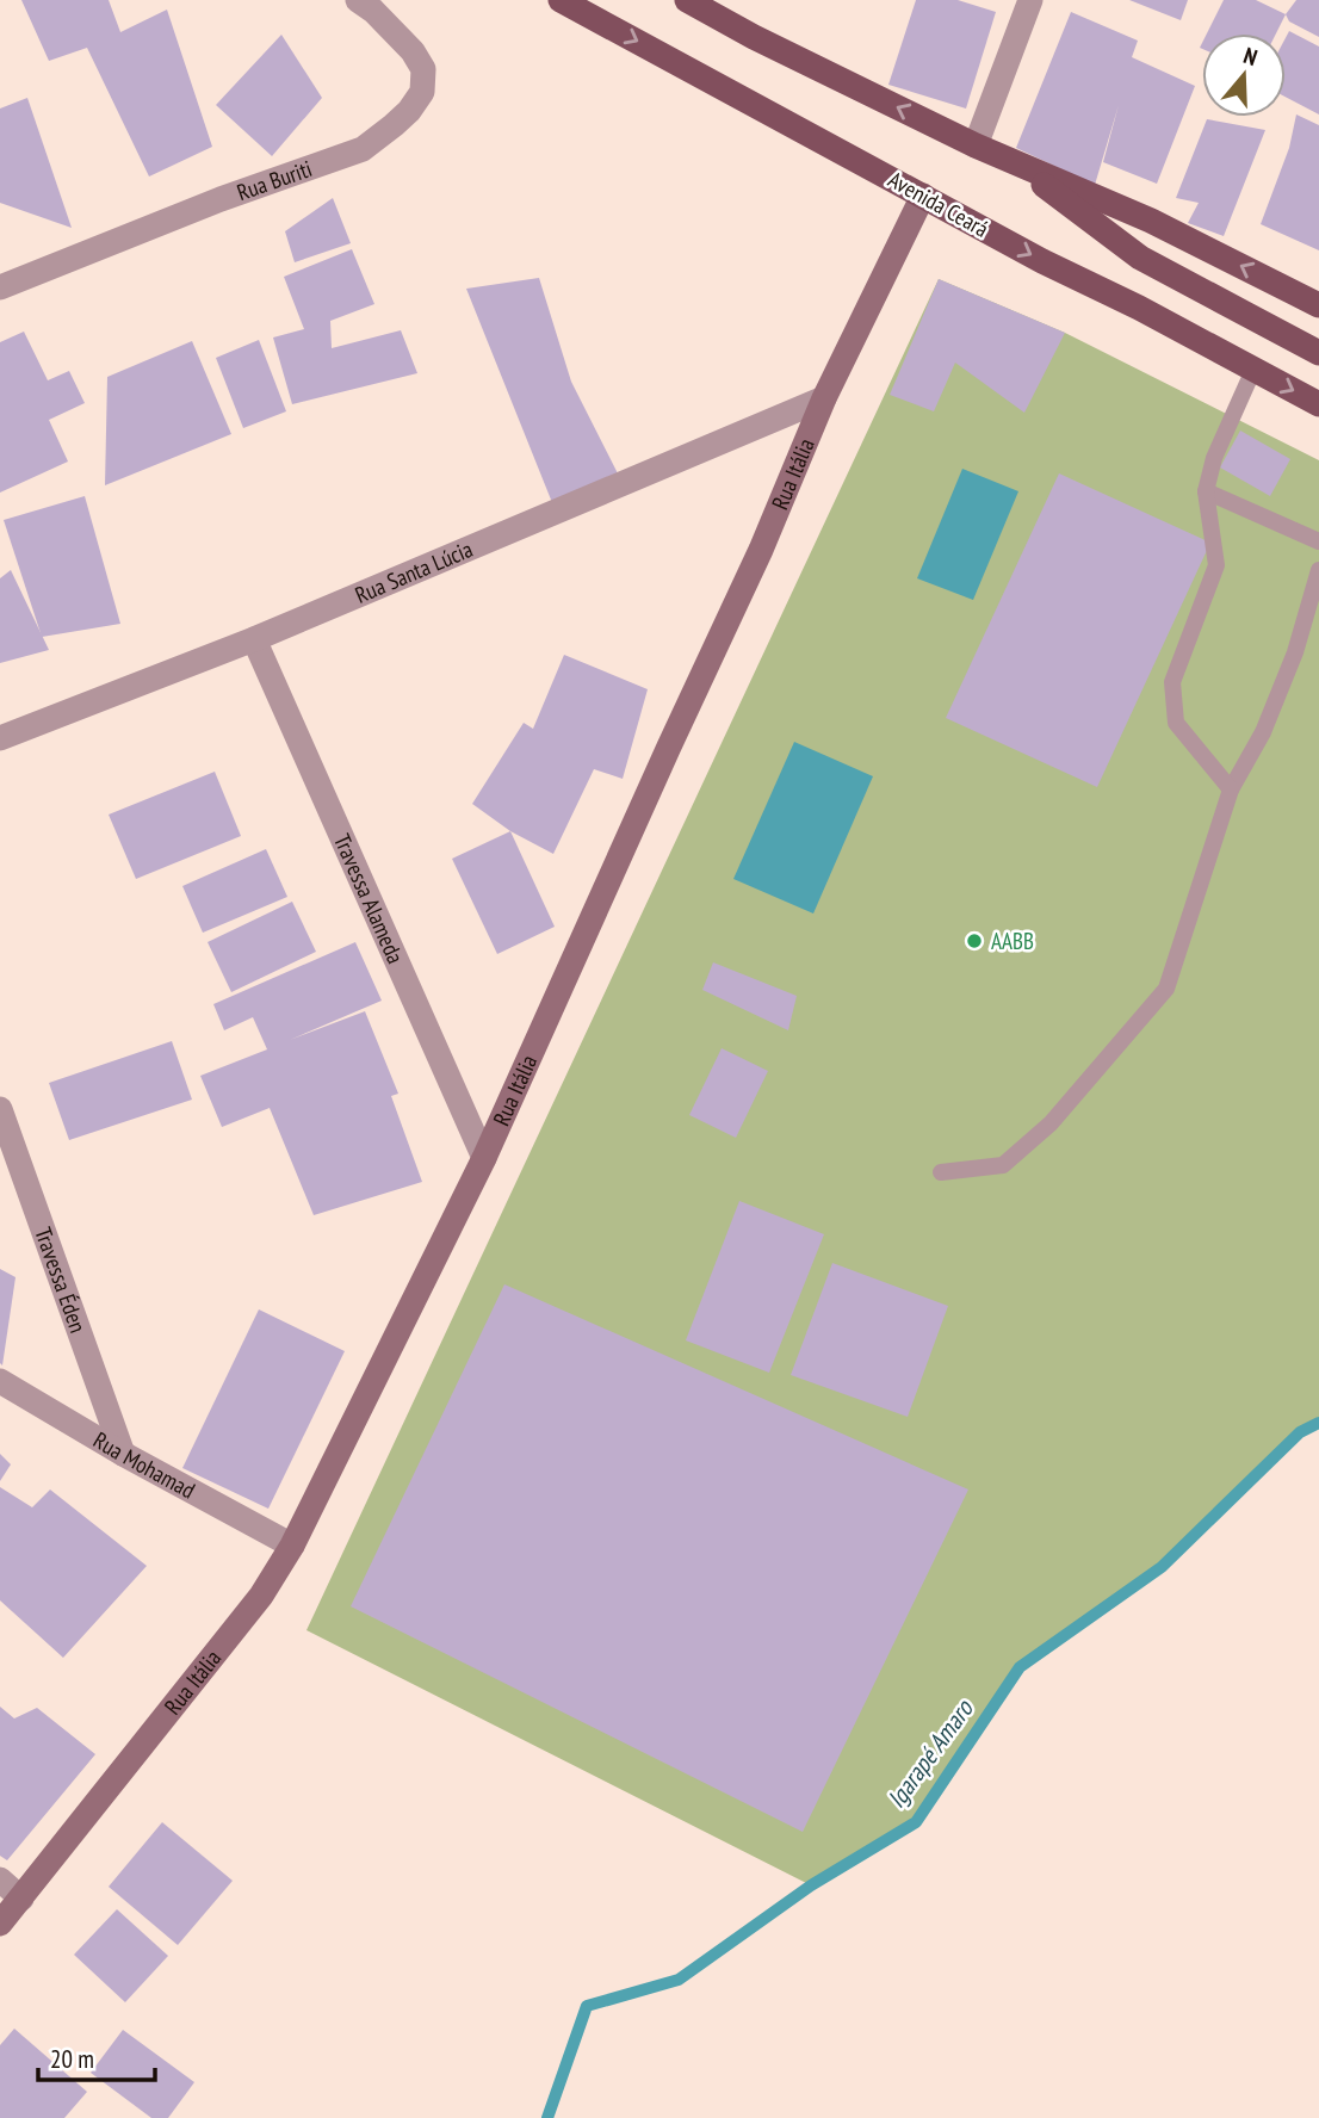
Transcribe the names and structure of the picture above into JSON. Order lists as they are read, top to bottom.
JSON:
{
  "streets": {
    "main road": ["Avenida Ceará"],
    "street": [
      "Rua Buriti",
      "Rua Itália",
      "Rua Santa Lúcia",
      "Travessa Alameda",
      "Travessa Éden",
      "Rua Mohamad"
    ]
  },
  "crossings": [
    ["Avenida Ceará", "Rua Itália"],
    ["Rua Itália", "Rua Santa Lúcia"],
    ["Rua Itália", "Travessa Alameda"],
    ["Rua Itália", "Rua Mohamad"],
    ["Rua Santa Lúcia", "Travessa Alameda"],
    ["Travessa Éden", "Rua Mohamad"]
  ],
  "water": ["Igarapé Amaro"],
  "places": ["AABB"],
  "scale_bar": "20 m",
  "north": "top"
}
